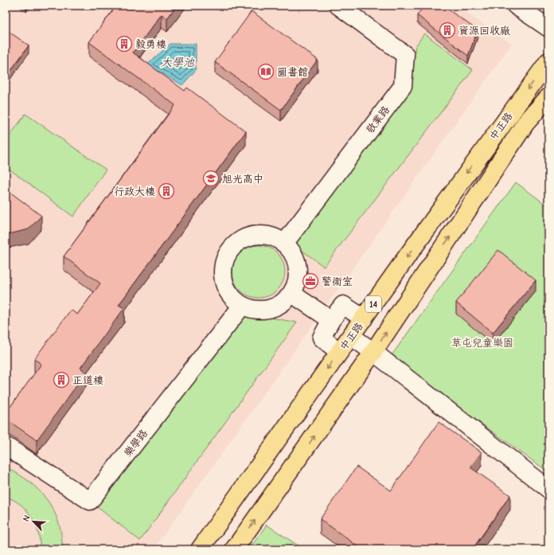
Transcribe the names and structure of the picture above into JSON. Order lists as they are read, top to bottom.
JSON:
{
  "streets": {
    "main road": ["中正路", "14"],
    "street": ["敬業路", "樂學路"]
  },
  "crossings": [
    ["敬業路", "樂學路"]
  ],
  "water": ["大學池"],
  "parks": ["草屯兒童樂園"],
  "places": {
    "building": [
      "資源回收廠",
      "毅勇樓",
      "行政大樓",
      "正道樓"
    ],
    "library": ["圖書館"],
    "school or university": ["旭光高中"],
    "office": ["警衛室"]
  },
  "north": "top left"
}
